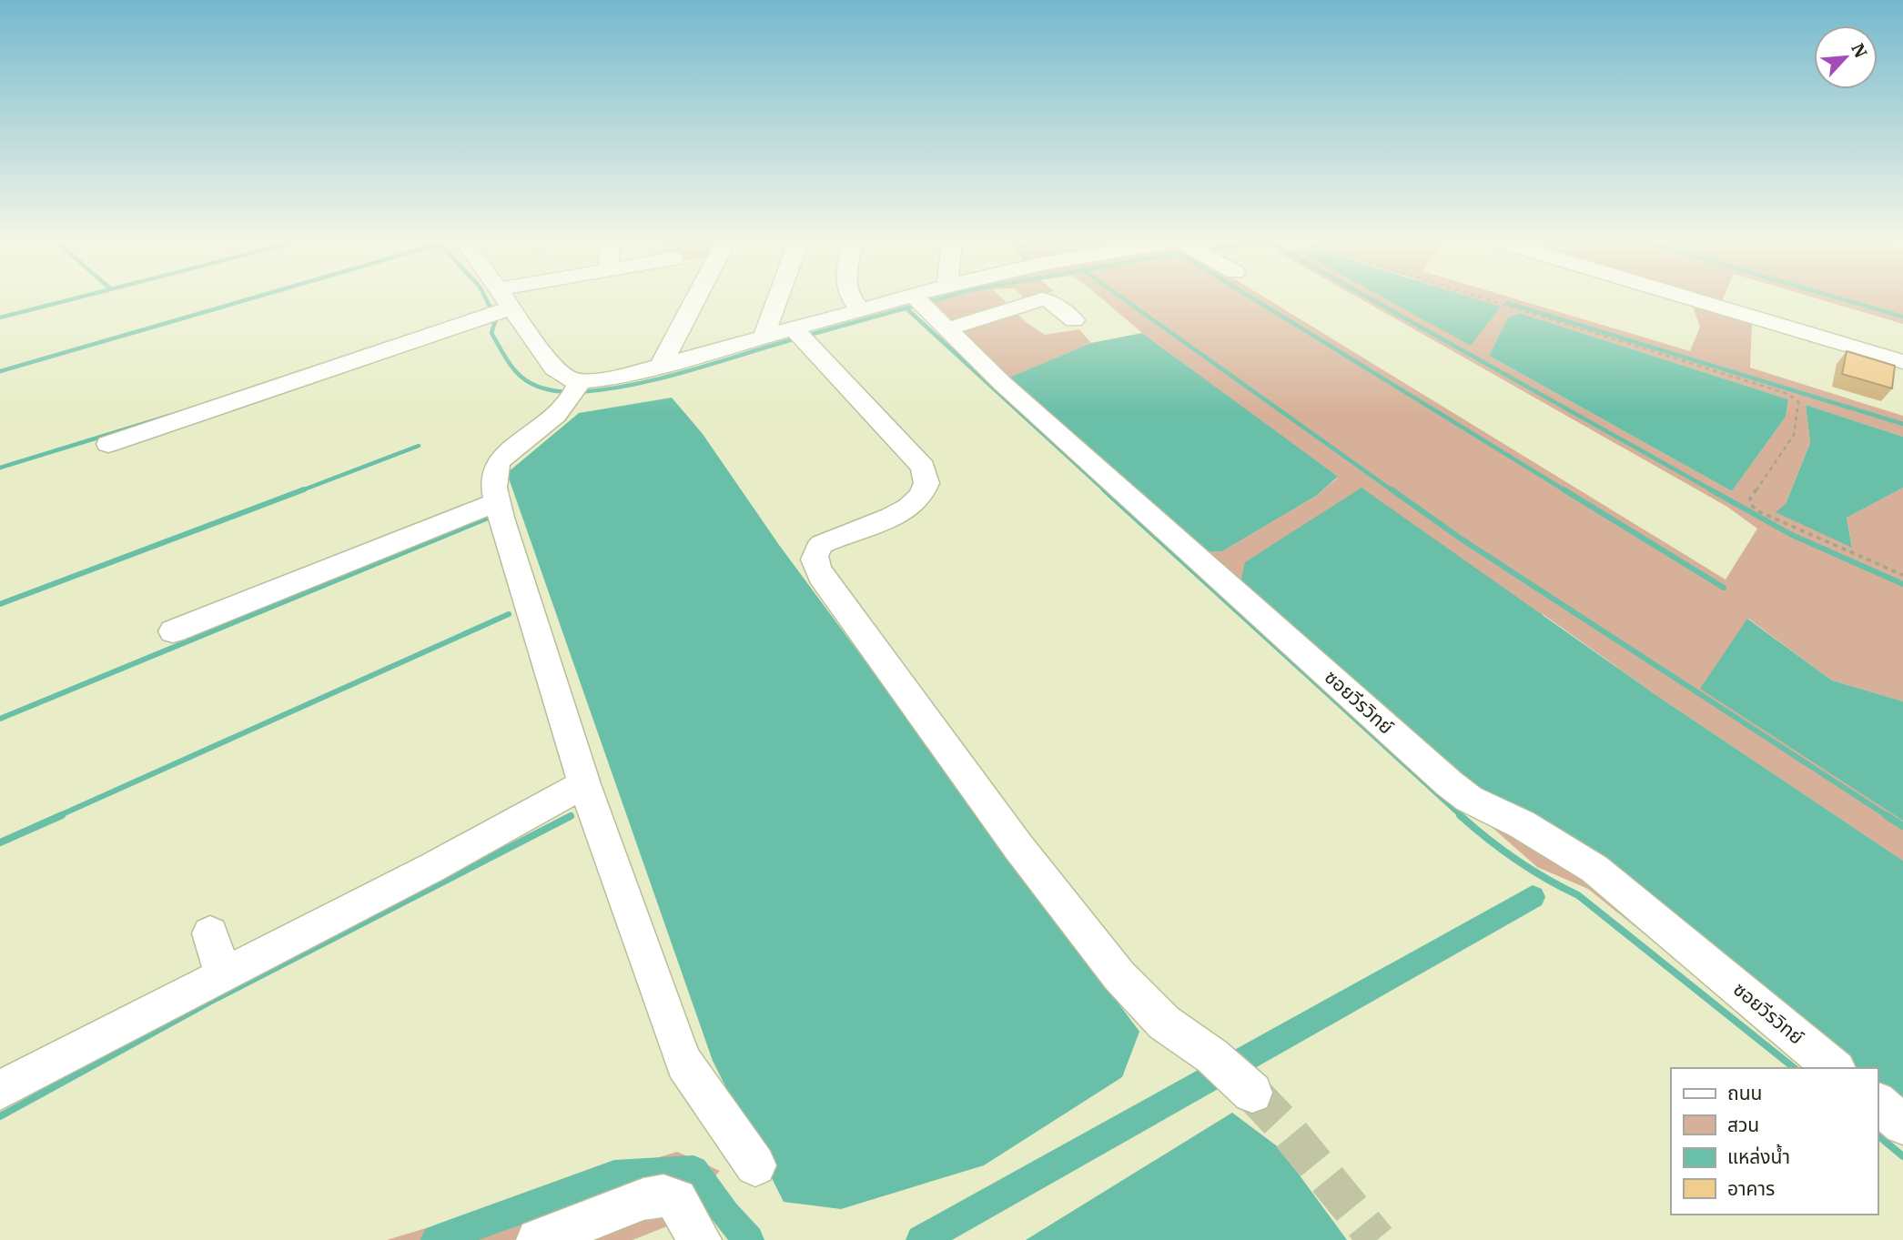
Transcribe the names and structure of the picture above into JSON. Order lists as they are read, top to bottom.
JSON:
{
  "streets": {
    "street": ["ซอยวีรวิทย์"]
  },
  "legend": [
    "ถนน",
    "สวน",
    "แหล่งน้ำ",
    "อาคาร"
  ],
  "north": "top right"
}
